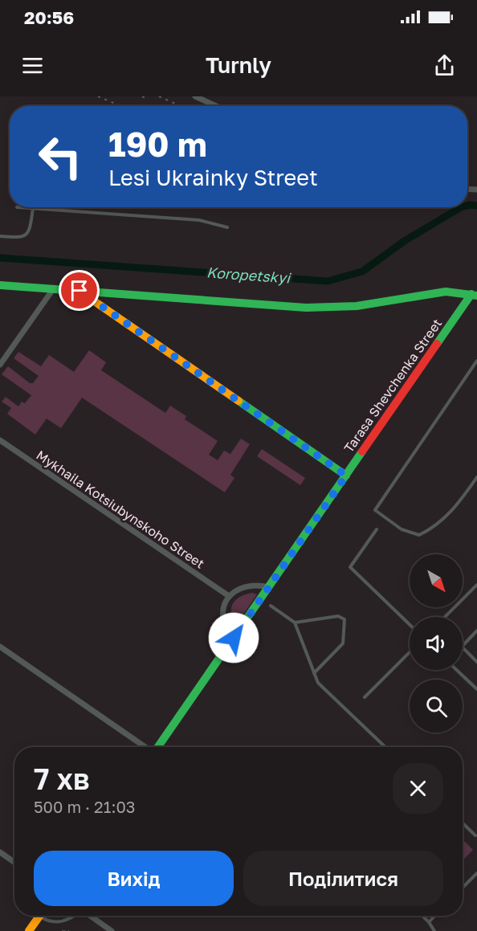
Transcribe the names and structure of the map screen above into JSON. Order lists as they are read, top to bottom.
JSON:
{
  "streets": {
    "main road": ["Tarasa Shevchenka Street"],
    "street": ["Mykhaila Kotsiubynskoho Street"]
  },
  "water": ["Koropetskyi"],
  "north": "bottom right",
  "page": {
    "status": "20:56",
    "header": "Turnly",
    "turn": ["190 m", "Lesi Ukrainky Street"],
    "heading": ["7 хв", "500 m · 21:03"],
    "buttons": ["Вихід", "Поділитися"]
  }
}
